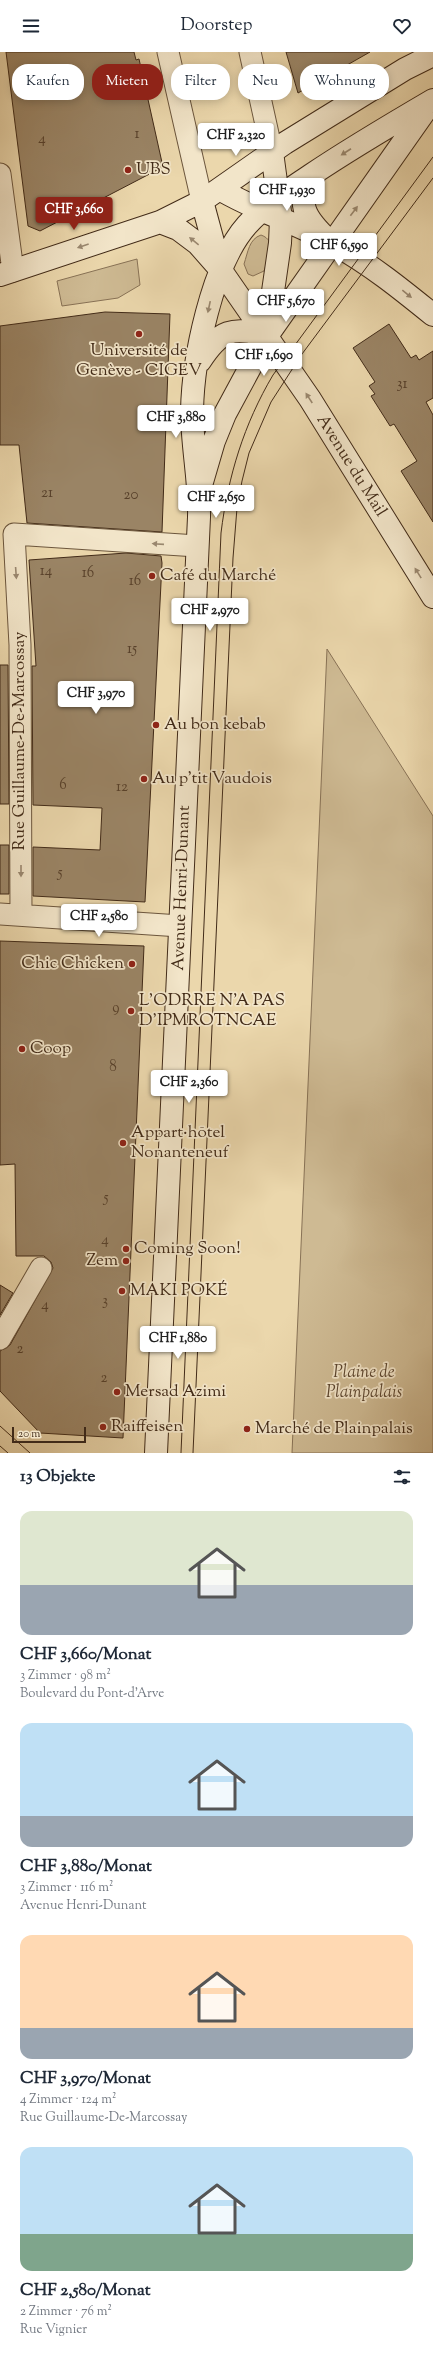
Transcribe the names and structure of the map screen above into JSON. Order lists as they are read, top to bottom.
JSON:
{
  "streets": {
    "main road": ["Avenue du Mail", "Avenue Henri-Dunant"],
    "street": ["Rue Guillaume-De-Marcossay"]
  },
  "crossings": [
    ["Avenue du Mail", "Avenue Henri-Dunant"],
    ["Rue Guillaume-De-Marcossay", "Avenue Henri-Dunant"]
  ],
  "one_way": ["Avenue du Mail"],
  "parks": ["Plaine de Plainpalais"],
  "places": [
    "UBS",
    "Université de Genève - CIGEV",
    "Café du Marché",
    "Au bon kebab",
    "Au p'tit Vaudois",
    "Chic Chicken",
    "L'ODRRE N'A PAS D'IPMROTNCAE",
    "Coop",
    "Appart‧hōtel Nonanteneuf",
    "Coming Soon!",
    "Zem",
    "MAKI POKÉ",
    "Mersad Azimi",
    "Raiffeisen",
    "Marché de Plainpalais"
  ],
  "house_numbers": [
    "1",
    "4",
    "31",
    "21",
    "20",
    "14",
    "16",
    "16",
    "15",
    "6",
    "12",
    "5",
    "9",
    "8",
    "5",
    "4",
    "3",
    "4",
    "2",
    "2"
  ],
  "scale_bar": "20 m",
  "page": {
    "header": "Doorstep",
    "chip": [
      "Kaufen",
      "Mieten",
      "Filter",
      "Neu",
      "Wohnung"
    ],
    "price": [
      "CHF 2,320",
      "CHF 1,930",
      "CHF 3,660",
      "CHF 6,590",
      "CHF 5,670",
      "CHF 1,690",
      "CHF 3,880",
      "CHF 2,650",
      "CHF 2,970",
      "CHF 3,970",
      "CHF 2,580",
      "CHF 2,360",
      "CHF 1,880"
    ],
    "scale": "20 m",
    "heading": "13 Objekte",
    "list": [
      {
        "name": "CHF 3,660/Monat",
        "note": "3 Zimmer · 98 m² · Boulevard du Pont-d'Arve"
      },
      {
        "name": "CHF 3,880/Monat",
        "note": "3 Zimmer · 116 m² · Avenue Henri-Dunant"
      },
      {
        "name": "CHF 3,970/Monat",
        "note": "4 Zimmer · 124 m² · Rue Guillaume-De-Marcossay"
      },
      {
        "name": "CHF 2,580/Monat",
        "note": "2 Zimmer · 76 m² · Rue Vignier"
      }
    ]
  }
}
